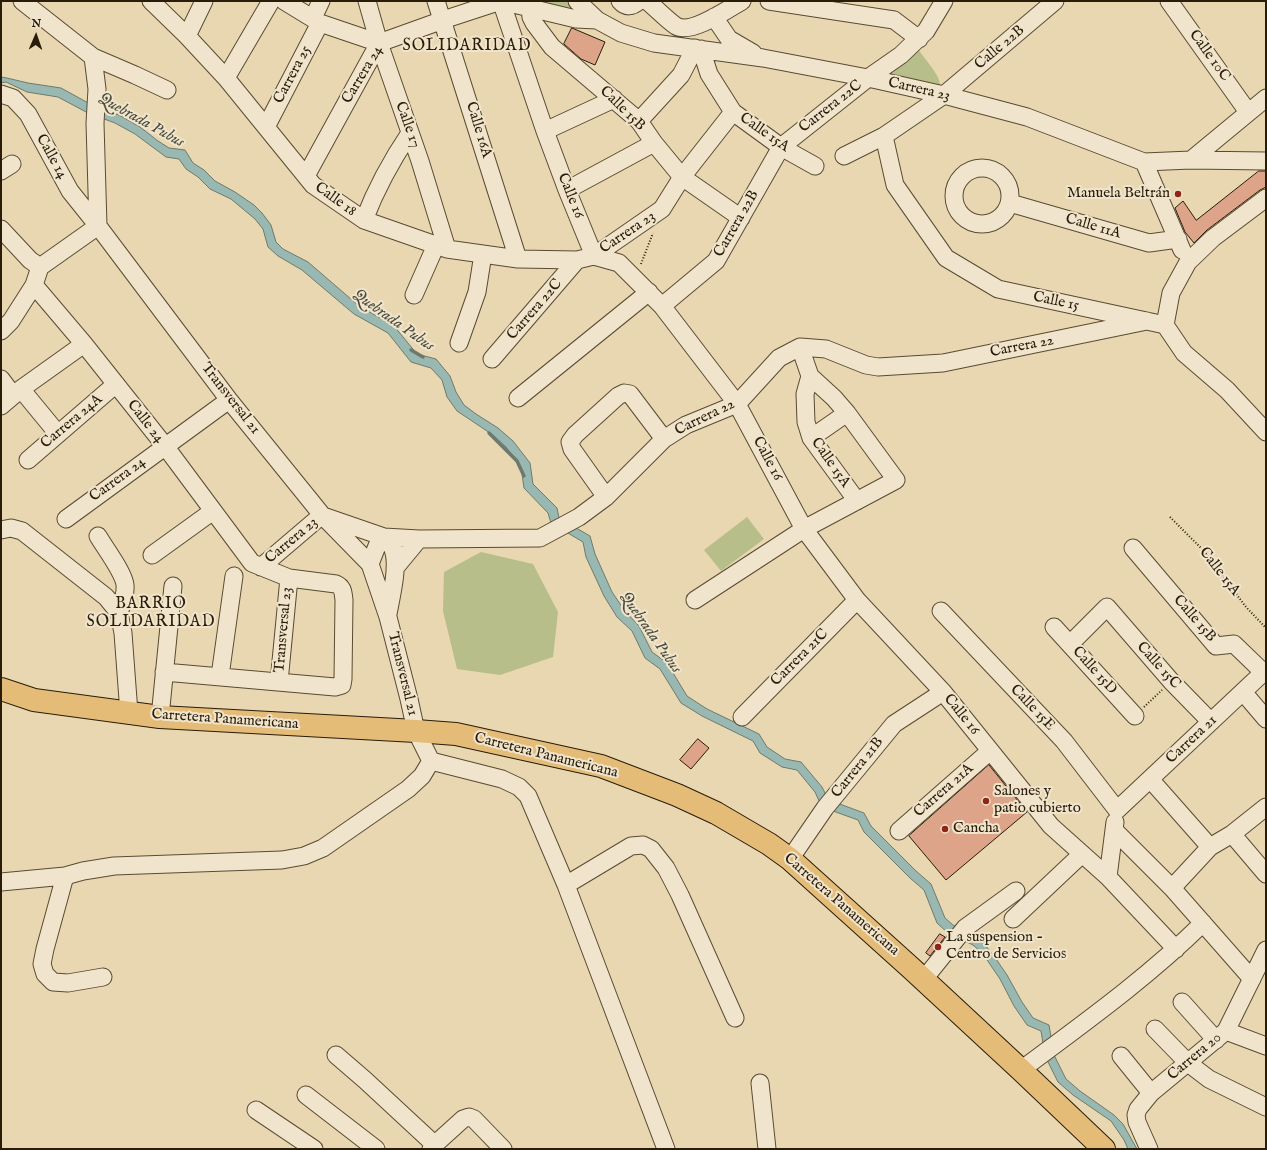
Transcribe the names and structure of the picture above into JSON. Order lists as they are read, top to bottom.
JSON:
{
  "streets": {
    "highway": ["Carretera Panamericana"],
    "street": [
      "Calle 22B",
      "Calle 10C",
      "Carrera 25",
      "Carrera 24",
      "Carrera 23",
      "Carrera 22C",
      "Calle 15B",
      "Calle 17",
      "Calle 16A",
      "Calle 15A",
      "Calle 14",
      "Calle 16",
      "Calle 18",
      "Carrera 22B",
      "Calle 11A",
      "Calle 15",
      "Carrera 22",
      "Transversal 21",
      "Carrera 24A",
      "Calle 24",
      "Transversal 23",
      "Carrera 21C",
      "Calle 15C",
      "Calle 15D",
      "Calle 15E",
      "Carrera 21",
      "Carrera 21B",
      "Carrera 21A",
      "Carrera 20"
    ]
  },
  "crossings": [
    ["Calle 22B", "Carrera 23"],
    ["Carrera 25", "Calle 18"],
    ["Carrera 24", "Calle 17"],
    ["Carrera 24", "Calle 16A"],
    ["Carrera 24", "Calle 16"],
    ["Carrera 24", "Calle 18"],
    ["Carrera 24", "Transversal 21"],
    ["Carrera 24", "Calle 24"],
    ["Carrera 23", "Carrera 22C"],
    ["Carrera 23", "Calle 15B"],
    ["Carrera 23", "Calle 15A"],
    ["Carrera 23", "Calle 16"],
    ["Carrera 23", "Calle 18"],
    ["Carrera 23", "Carrera 22"],
    ["Carrera 23", "Transversal 21"],
    ["Carrera 23", "Calle 24"],
    ["Carrera 22C", "Calle 15A"],
    ["Carrera 22C", "Calle 18"],
    ["Carrera 22C", "Carrera 22B"],
    ["Calle 15B", "Carrera 22B"],
    ["Calle 15B", "Carrera 21"],
    ["Calle 17", "Calle 18"],
    ["Calle 16A", "Calle 18"],
    ["Calle 15A", "Carrera 22B"],
    ["Calle 14", "Transversal 21"],
    ["Calle 16", "Calle 18"],
    ["Calle 16", "Carrera 22B"],
    ["Calle 16", "Carrera 22"],
    ["Calle 16", "Carrera 21C"],
    ["Calle 16", "Carrera 21B"],
    ["Calle 16", "Carrera 21A"],
    ["Calle 15", "Carrera 22"],
    ["Carrera 22", "Transversal 21"],
    ["Transversal 21", "Carretera Panamericana"],
    ["Carrera 24A", "Calle 24"],
    ["Calle 15C", "Calle 15D"],
    ["Calle 15C", "Carrera 21"],
    ["Calle 15E", "Carrera 21"],
    ["Carretera Panamericana", "Carrera 21B"]
  ],
  "districts": ["SOLIDARIDAD", "BARRIO SOLIDARIDAD"],
  "water": ["Quebrada Pubus"],
  "places": [
    "Manuela Beltrán",
    "Salones y patio cubierto",
    "Cancha",
    "La suspension - Centro de Servicios"
  ],
  "north": "top"
}
